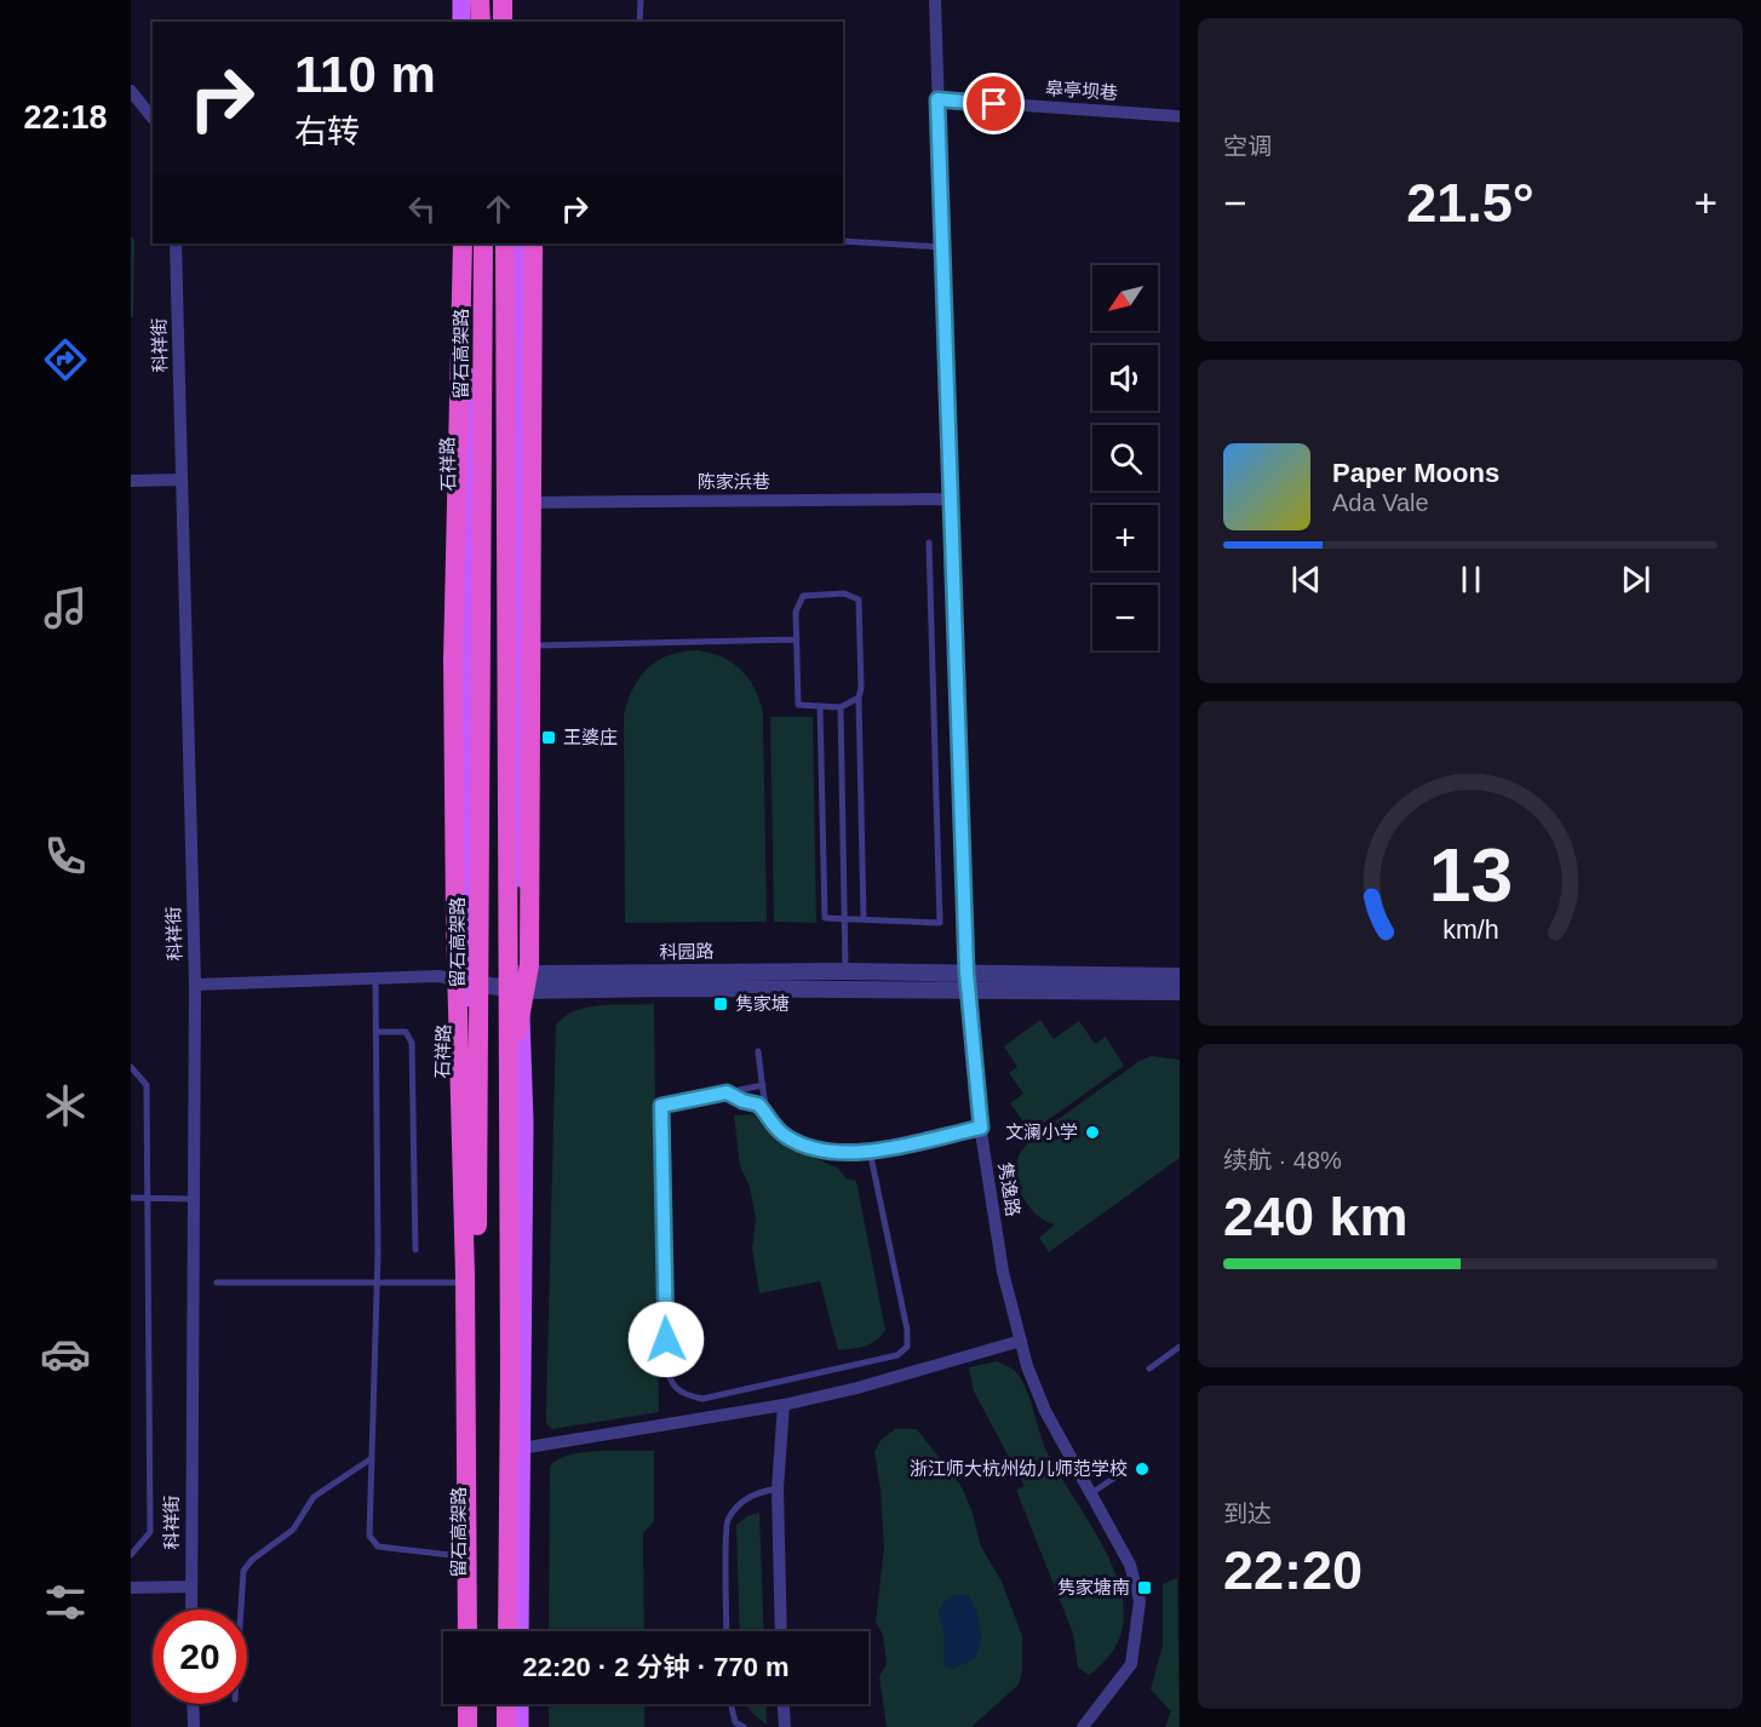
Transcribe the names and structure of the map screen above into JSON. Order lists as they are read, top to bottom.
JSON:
{
  "streets": {
    "highway": ["留石高架路"],
    "main road": ["石祥路"],
    "street": [
      "皋亭坝巷",
      "科祥街",
      "陈家浜巷",
      "科园路",
      "隽逸路"
    ]
  },
  "crossings": [
    ["皋亭坝巷", "隽逸路"],
    ["科祥街", "科园路"],
    ["石祥路", "科园路"],
    ["陈家浜巷", "隽逸路"],
    ["科园路", "隽逸路"]
  ],
  "places": {
    "transit": ["王婆庄", "隽家塘", "隽家塘南"],
    "other": ["文澜小学", "浙江师大杭州幼儿师范学校"]
  },
  "north": "bottom left",
  "page": {
    "tabs": "22:18",
    "tile": [
      "空调",
      ["续航 · 48%", "240 km"],
      ["到达", "22:20"]
    ],
    "turn": ["110 m", "右转"],
    "heat": ["−", "21.5°", "+"],
    "map_buttons": ["+", "−"],
    "song": ["Paper Moons", "Ada Vale"],
    "limit": "20",
    "trip": "22:20 · 2 分钟 · 770 m",
    "gauge": ["13", "km/h"]
  }
}
